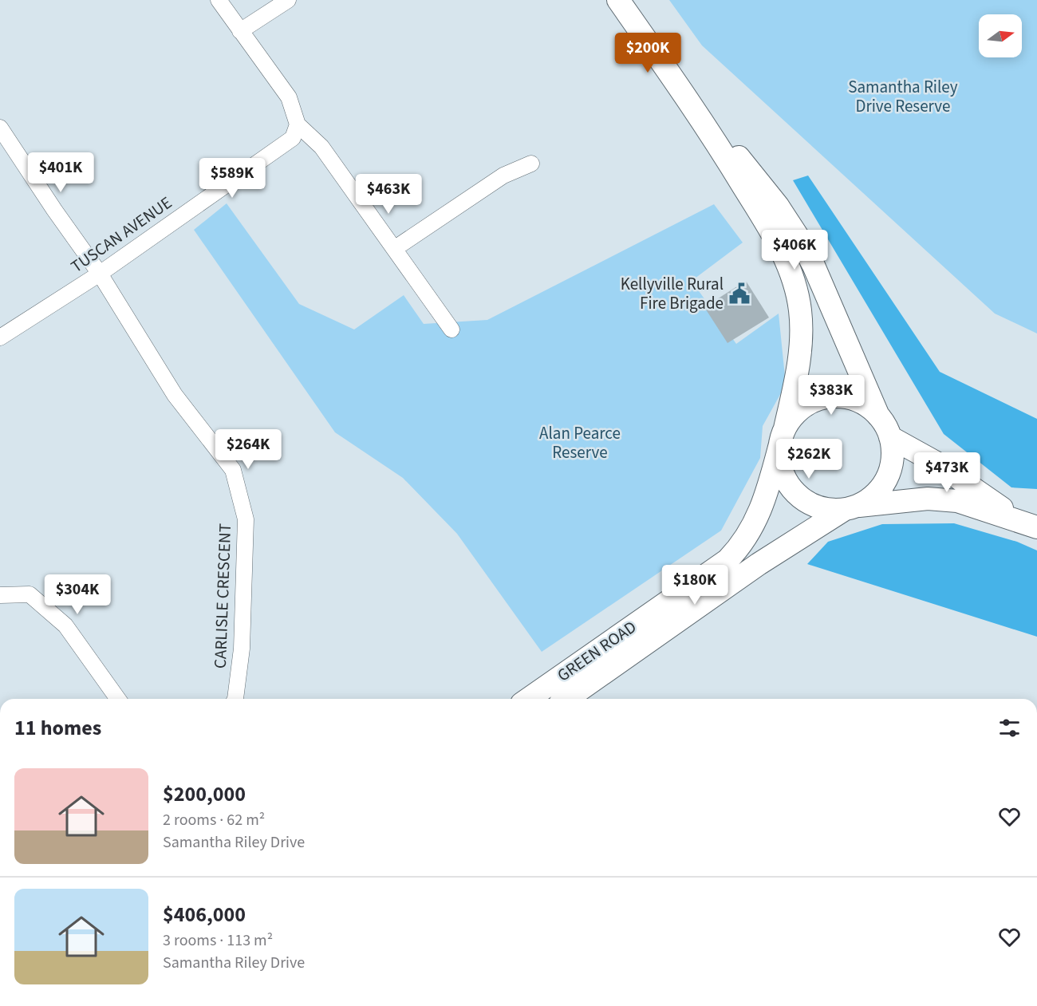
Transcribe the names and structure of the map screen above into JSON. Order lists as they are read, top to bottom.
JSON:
{
  "streets": {
    "main road": ["GREEN ROAD"],
    "street": ["TUSCAN AVENUE", "CARLISLE CRESCENT"]
  },
  "crossings": [
    ["TUSCAN AVENUE", "CARLISLE CRESCENT"]
  ],
  "parks": ["Samantha Riley Drive Reserve", "Alan Pearce Reserve"],
  "places": {
    "public building": ["Kellyville Rural Fire Brigade"]
  },
  "north": "right",
  "page": {
    "price": [
      "$200K",
      "$401K",
      "$589K",
      "$463K",
      "$406K",
      "$383K",
      "$264K",
      "$262K",
      "$473K",
      "$180K",
      "$304K"
    ],
    "heading": "11 homes",
    "list": [
      {
        "name": "$200,000",
        "note": "2 rooms · 62 m² · Samantha Riley Drive"
      },
      {
        "name": "$406,000",
        "note": "3 rooms · 113 m² · Samantha Riley Drive"
      }
    ]
  }
}
